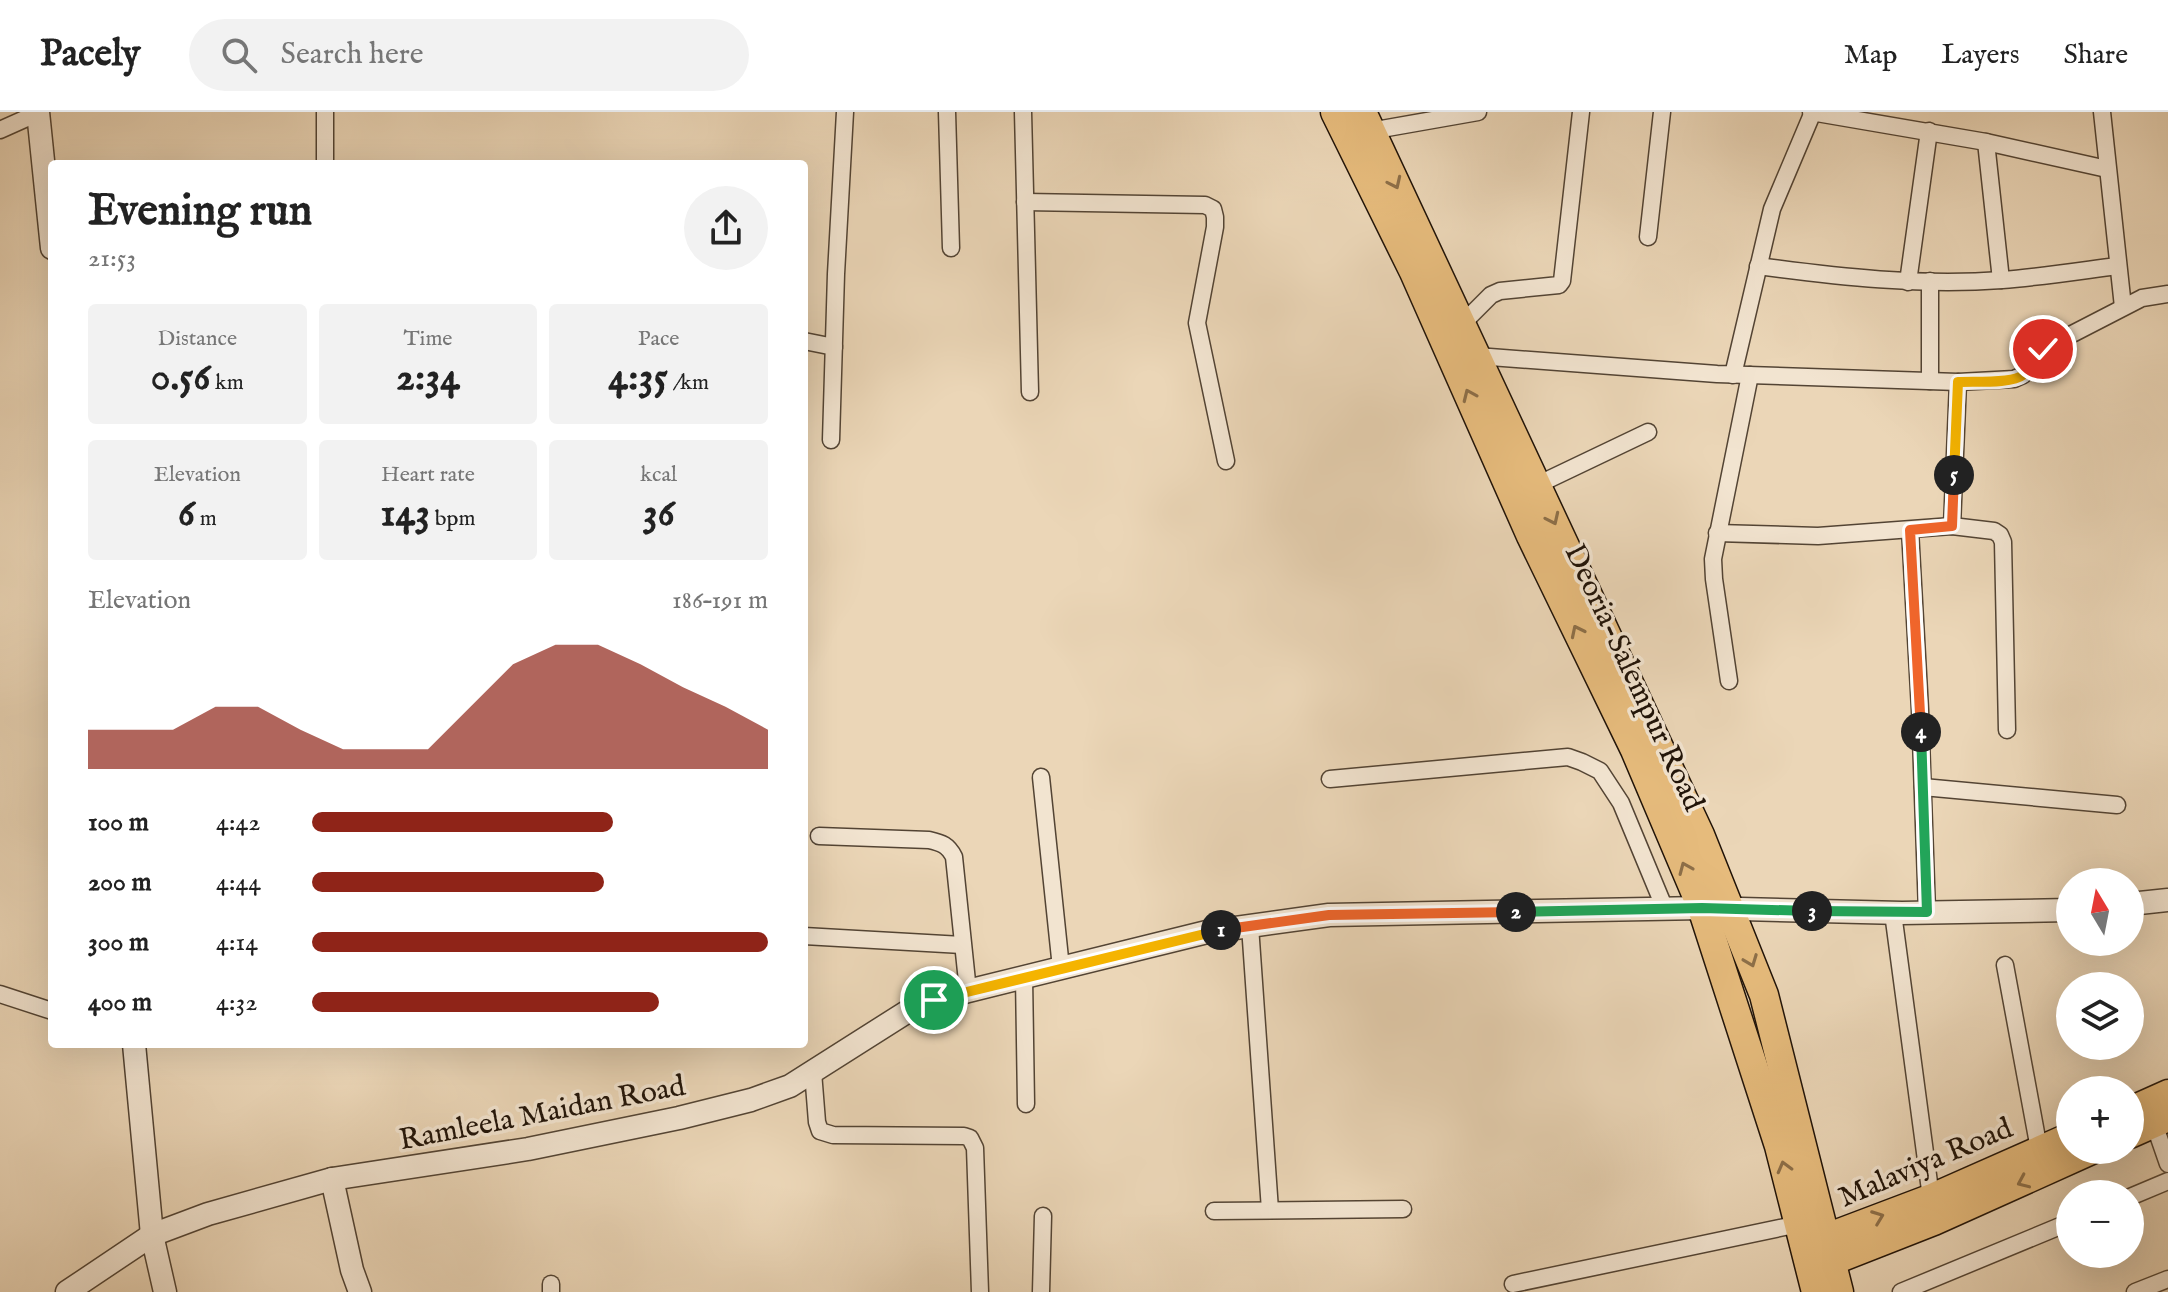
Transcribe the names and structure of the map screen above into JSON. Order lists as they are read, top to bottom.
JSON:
{
  "streets": {
    "highway": ["Deoria-Salempur Road"],
    "main road": ["Malaviya Road"],
    "street": ["Ramleela Maidan Road"]
  },
  "crossings": [
    ["Deoria-Salempur Road", "Ramleela Maidan Road"],
    ["Deoria-Salempur Road", "Malaviya Road"]
  ],
  "north": "top",
  "page": {
    "header": "Pacely",
    "search": "Search here",
    "nav": ["Map", "Layers", "Share"],
    "heading": ["Evening run", "21:53"],
    "stats": [
      ["Distance", "0.56 km"],
      ["Time", "2:34"],
      ["Pace", "4:35 /km"],
      ["Elevation", "6 m"],
      ["Heart rate", "143 bpm"],
      ["kcal", "36"]
    ],
    "pins": [
      "5",
      "4",
      "3",
      "2",
      "1"
    ],
    "chart": ["Elevation", "186–191 m"],
    "list": [
      {
        "name": "100 m",
        "note": "4:42"
      },
      {
        "name": "200 m",
        "note": "4:44"
      },
      {
        "name": "300 m",
        "note": "4:14"
      },
      {
        "name": "400 m",
        "note": "4:32"
      }
    ],
    "map_buttons": ["+", "−"]
  }
}
